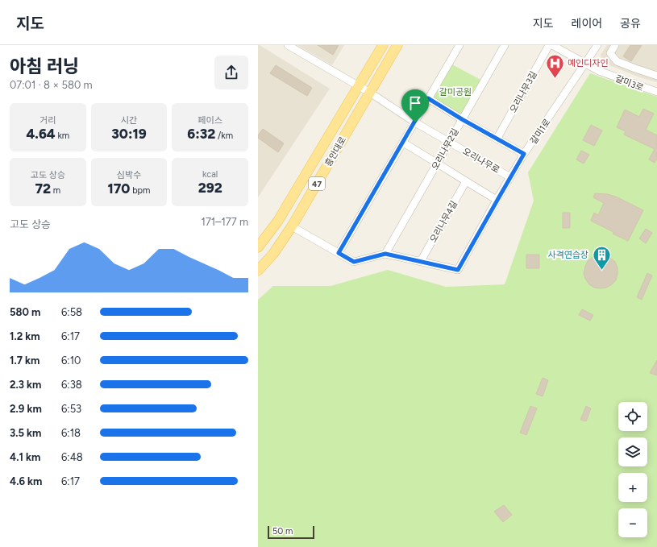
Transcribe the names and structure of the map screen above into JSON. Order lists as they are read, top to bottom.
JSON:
{
  "streets": {
    "main road": ["흥안대로", "47"],
    "street": [
      "갈미3로",
      "오리나무3길",
      "갈미1로",
      "오리나무2길",
      "오리나무로",
      "오리나무4길"
    ]
  },
  "crossings": [
    ["갈미3로", "갈미1로"],
    ["갈미1로", "오리나무로"],
    ["갈미1로", "오리나무4길"],
    ["오리나무2길", "오리나무로"],
    ["흥안대로", "오리나무로"]
  ],
  "parks": ["갈미공원"],
  "places": {
    "hospital": ["예인디자인"],
    "building": ["사격연습장"]
  },
  "scale_bar": "50 m",
  "page": {
    "header": "지도",
    "nav": ["지도", "레이어", "공유"],
    "heading": ["아침 러닝", "07:01 · 8 × 580 m"],
    "stats": [
      ["거리", "4.64 km"],
      ["시간", "30:19"],
      ["페이스", "6:32 /km"],
      ["고도 상승", "72 m"],
      ["심박수", "170 bpm"],
      ["kcal", "292"]
    ],
    "chart": ["고도 상승", "171–177 m"],
    "list": [
      {
        "name": "580 m",
        "note": "6:58"
      },
      {
        "name": "1.2 km",
        "note": "6:17"
      },
      {
        "name": "1.7 km",
        "note": "6:10"
      },
      {
        "name": "2.3 km",
        "note": "6:38"
      },
      {
        "name": "2.9 km",
        "note": "6:53"
      },
      {
        "name": "3.5 km",
        "note": "6:18"
      },
      {
        "name": "4.1 km",
        "note": "6:48"
      },
      {
        "name": "4.6 km",
        "note": "6:17"
      }
    ],
    "map_buttons": ["+", "−"],
    "scale": "50 m"
  }
}
